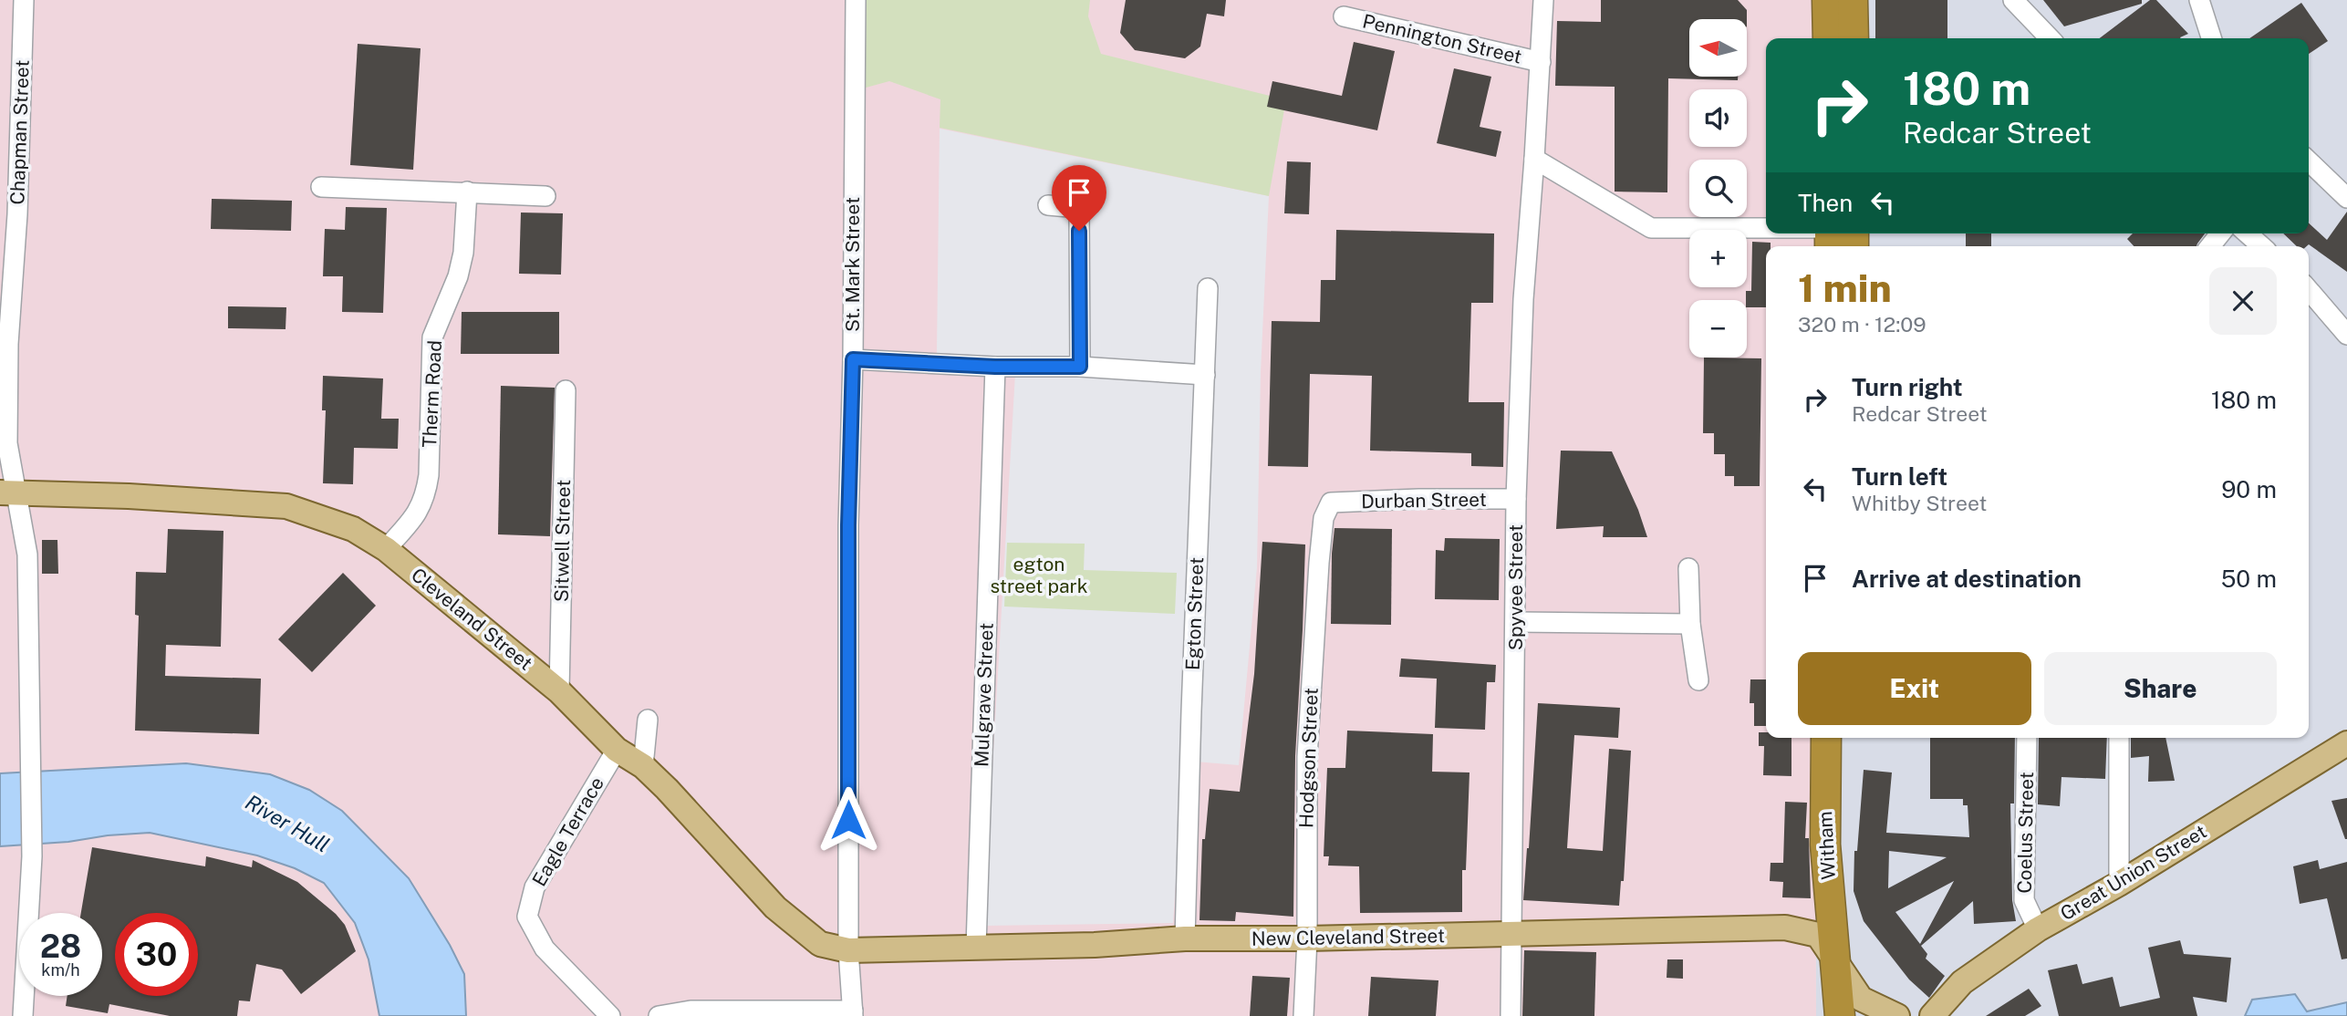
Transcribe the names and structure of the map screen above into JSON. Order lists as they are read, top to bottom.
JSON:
{
  "streets": {
    "highway": ["Witham"],
    "main road": ["Cleveland Street", "Great Union Street", "New Cleveland Street"],
    "street": [
      "Pennington Street",
      "Chapman Street",
      "St. Mark Street",
      "Therm Road",
      "Durban Street",
      "Sitwell Street",
      "Spyvee Street",
      "Egton Street",
      "Mulgrave Street",
      "Hodgson Street",
      "Eagle Terrace",
      "Coelus Street"
    ]
  },
  "crossings": [
    ["Pennington Street", "Spyvee Street"],
    ["Chapman Street", "Cleveland Street"],
    ["St. Mark Street", "Cleveland Street"],
    ["St. Mark Street", "New Cleveland Street"],
    ["Therm Road", "Cleveland Street"],
    ["Durban Street", "Spyvee Street"],
    ["Durban Street", "Hodgson Street"],
    ["Sitwell Street", "Cleveland Street"],
    ["Spyvee Street", "New Cleveland Street"],
    ["Egton Street", "New Cleveland Street"],
    ["Cleveland Street", "Eagle Terrace"],
    ["Cleveland Street", "New Cleveland Street"],
    ["Mulgrave Street", "New Cleveland Street"],
    ["Hodgson Street", "New Cleveland Street"],
    ["Coelus Street", "Great Union Street"],
    ["Witham", "New Cleveland Street"]
  ],
  "water": ["River Hull"],
  "parks": ["egton street park"],
  "north": "left",
  "page": {
    "map_buttons": ["+", "−"],
    "turn": ["180 m", "Redcar Street"],
    "then": "Then",
    "heading": ["1 min", "320 m · 12:09"],
    "list": [
      {
        "name": "Turn right",
        "note": "Redcar Street",
        "value": "180 m"
      },
      {
        "name": "Turn left",
        "note": "Whitby Street",
        "value": "90 m"
      },
      {
        "name": "Arrive at destination",
        "value": "50 m"
      }
    ],
    "buttons": ["Exit", "Share"],
    "speed": "28 km/h",
    "limit": "30"
  }
}
